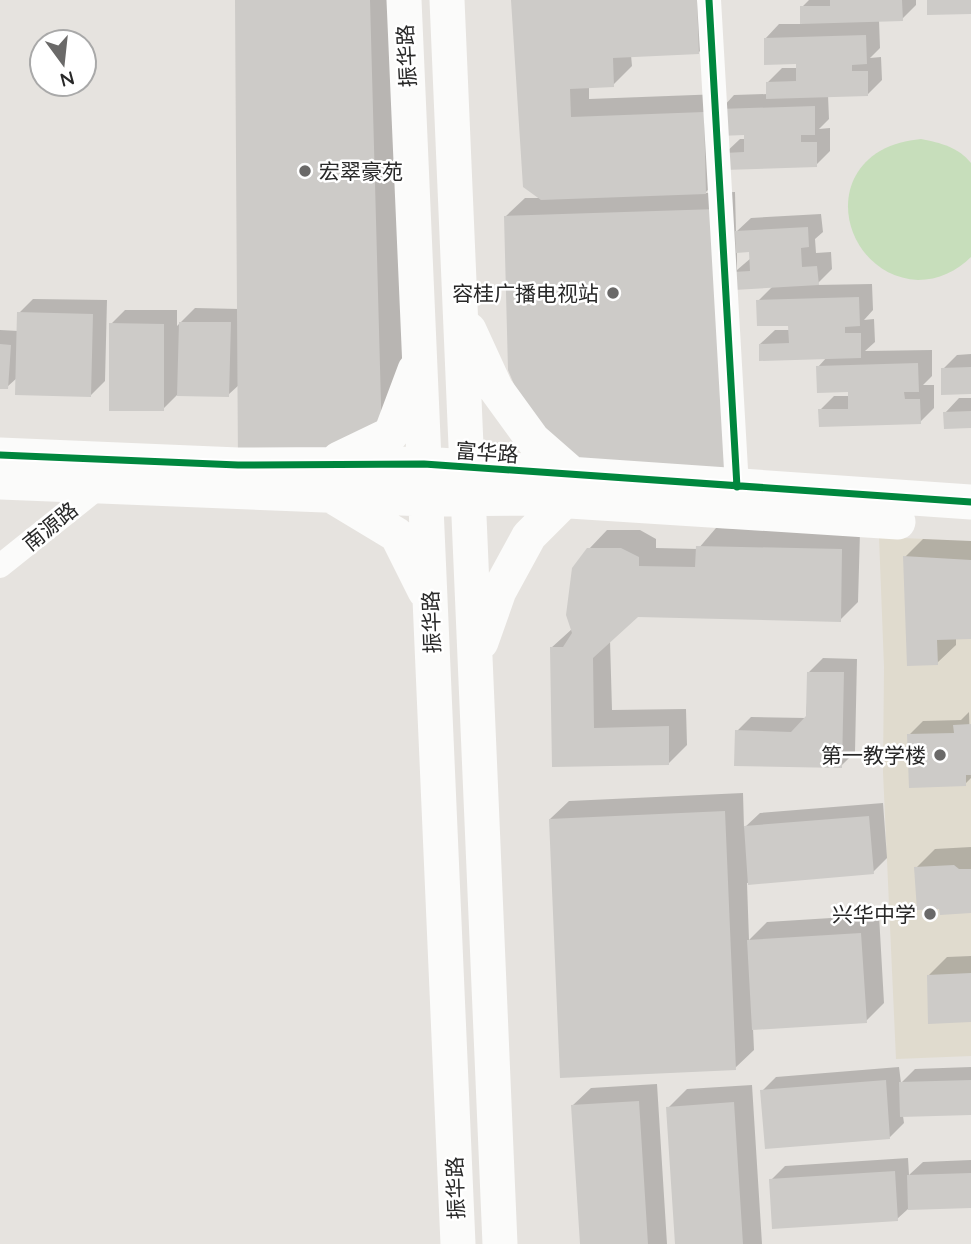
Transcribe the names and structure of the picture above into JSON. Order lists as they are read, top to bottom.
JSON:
{
  "streets": {
    "street": ["振华路", "富华路", "南源路"]
  },
  "crossings": [
    ["振华路", "富华路"],
    ["富华路", "南源路"]
  ],
  "places": [
    "宏翠豪苑",
    "容桂广播电视站",
    "第一教学楼",
    "兴华中学"
  ],
  "north": "bottom"
}
